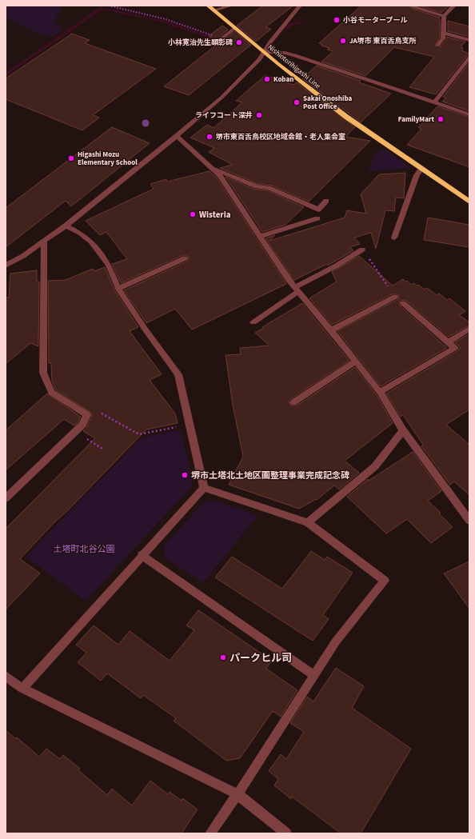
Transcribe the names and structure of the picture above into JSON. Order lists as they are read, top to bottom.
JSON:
{
  "streets": {
    "main road": ["Nishiotorihigashi Line"]
  },
  "parks": ["土塔町北谷公園"],
  "places": [
    "小谷モータープール",
    "JA堺市 東百舌鳥支所",
    "小林寛治先生顕彰碑",
    "Koban",
    "Sakai Onoshiba Post Office",
    "ライフコート深井",
    "FamilyMart",
    "堺市東百舌鳥校区地域会館・老人集会室",
    "Higashi Mozu Elementary School",
    "Wisteria",
    "堺市土塔北土地区画整理事業完成記念碑",
    "パークヒル司"
  ]
}
